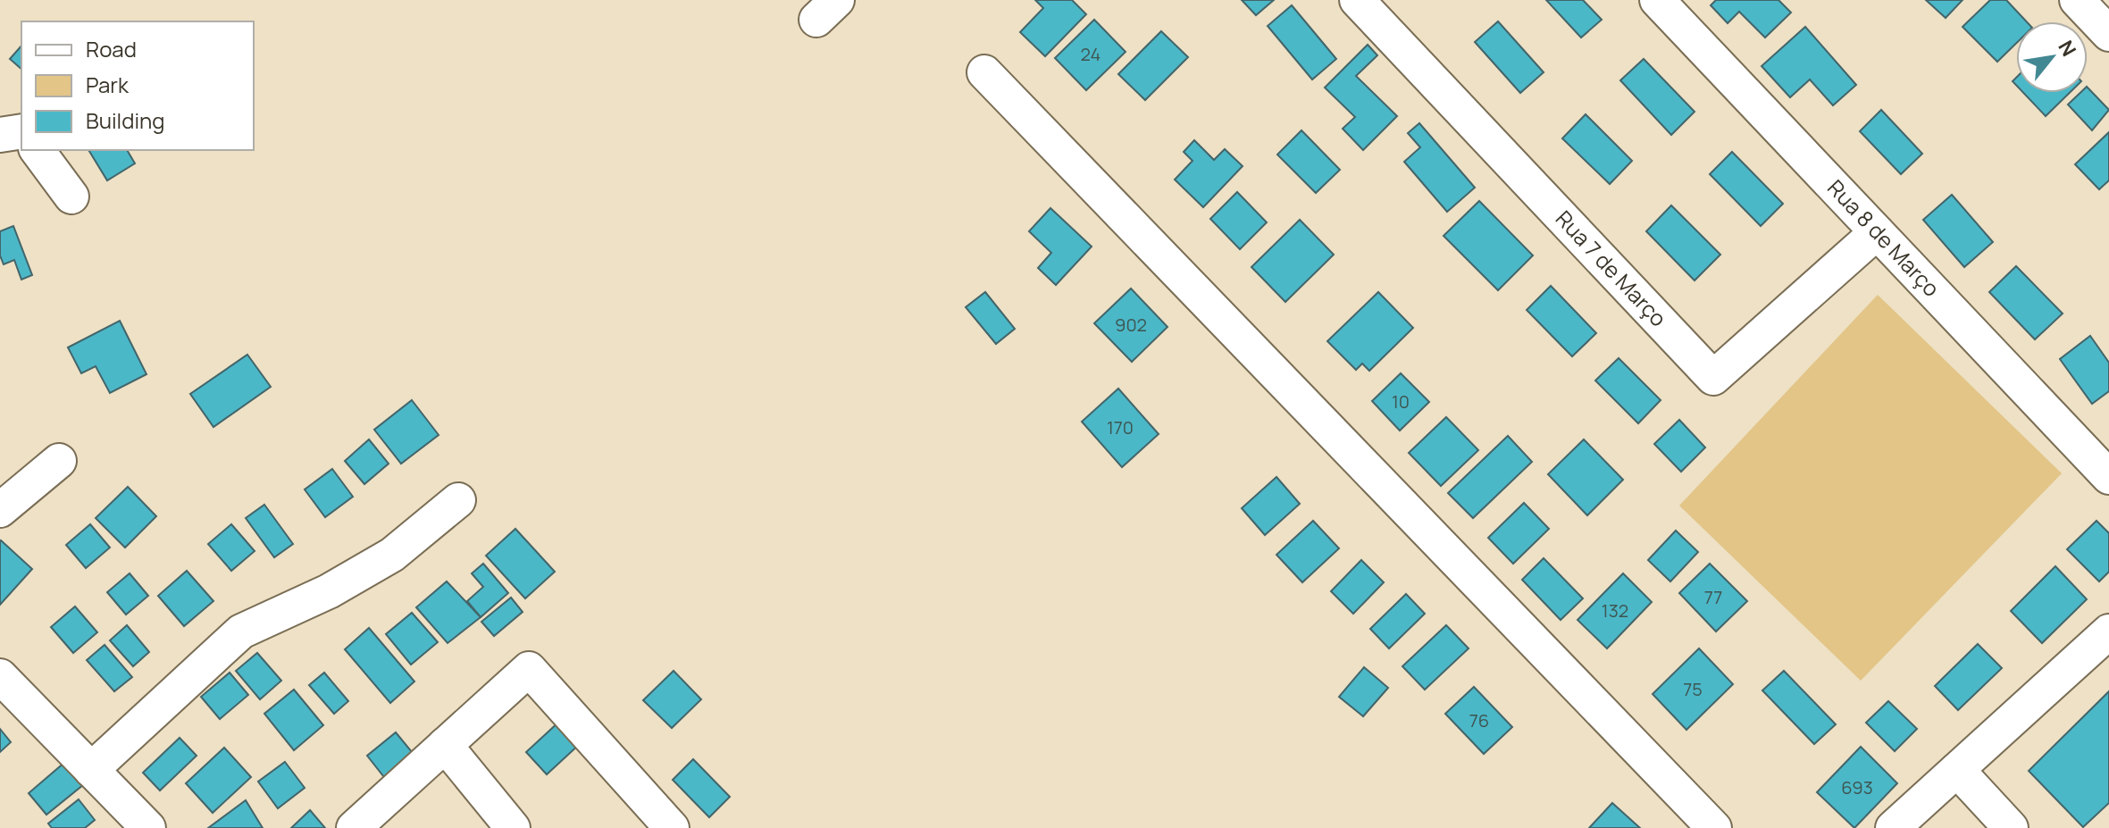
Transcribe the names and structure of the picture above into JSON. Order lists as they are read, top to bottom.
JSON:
{
  "streets": {
    "street": ["Rua 8 de Março", "Rua 7 de Março"]
  },
  "crossings": [
    ["Rua 8 de Março", "Rua 7 de Março"]
  ],
  "house_numbers": [
    "24",
    "902",
    "10",
    "170",
    "77",
    "132",
    "75",
    "76",
    "693"
  ],
  "legend": ["Road", "Park", "Building"],
  "north": "top right"
}
